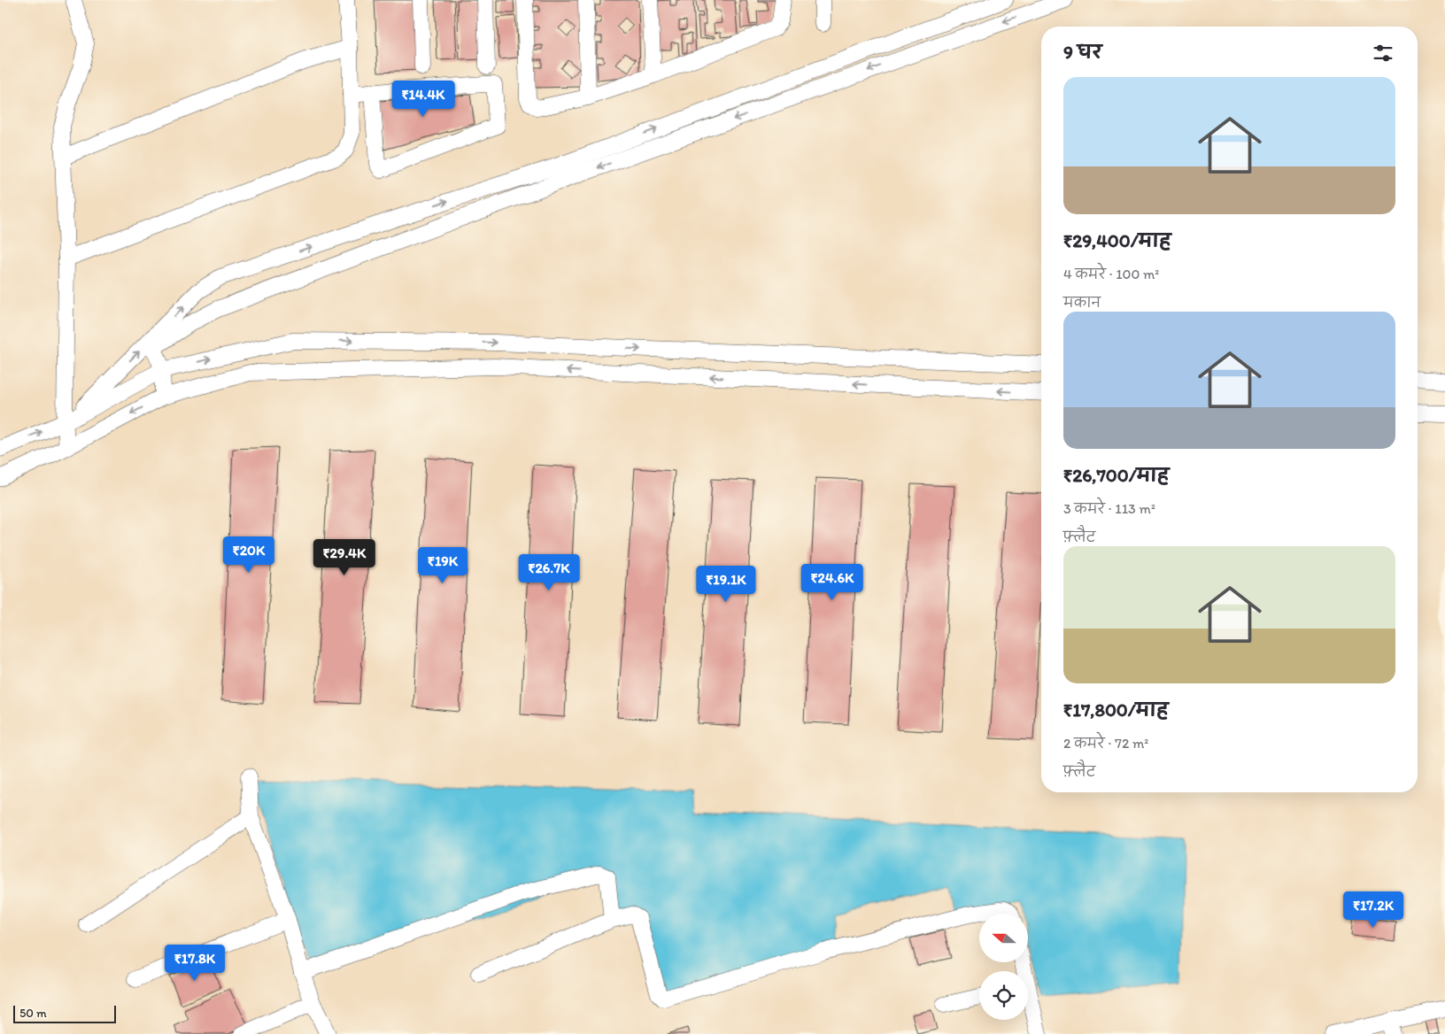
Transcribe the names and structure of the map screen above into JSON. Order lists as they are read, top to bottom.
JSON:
{
  "scale_bar": "50 m",
  "north": "left",
  "page": {
    "heading": "9 घर",
    "list": [
      {
        "name": "₹29,400/माह",
        "note": "4 कमरे · 100 m² · मकान"
      },
      {
        "name": "₹26,700/माह",
        "note": "3 कमरे · 113 m² · फ़्लैट"
      },
      {
        "name": "₹17,800/माह",
        "note": "2 कमरे · 72 m² · फ़्लैट"
      }
    ],
    "price": [
      "₹14.4K",
      "₹20K",
      "₹29.4K",
      "₹19K",
      "₹26.7K",
      "₹24.6K",
      "₹19.1K",
      "₹17.2K",
      "₹17.8K"
    ],
    "scale": "50 m"
  }
}
